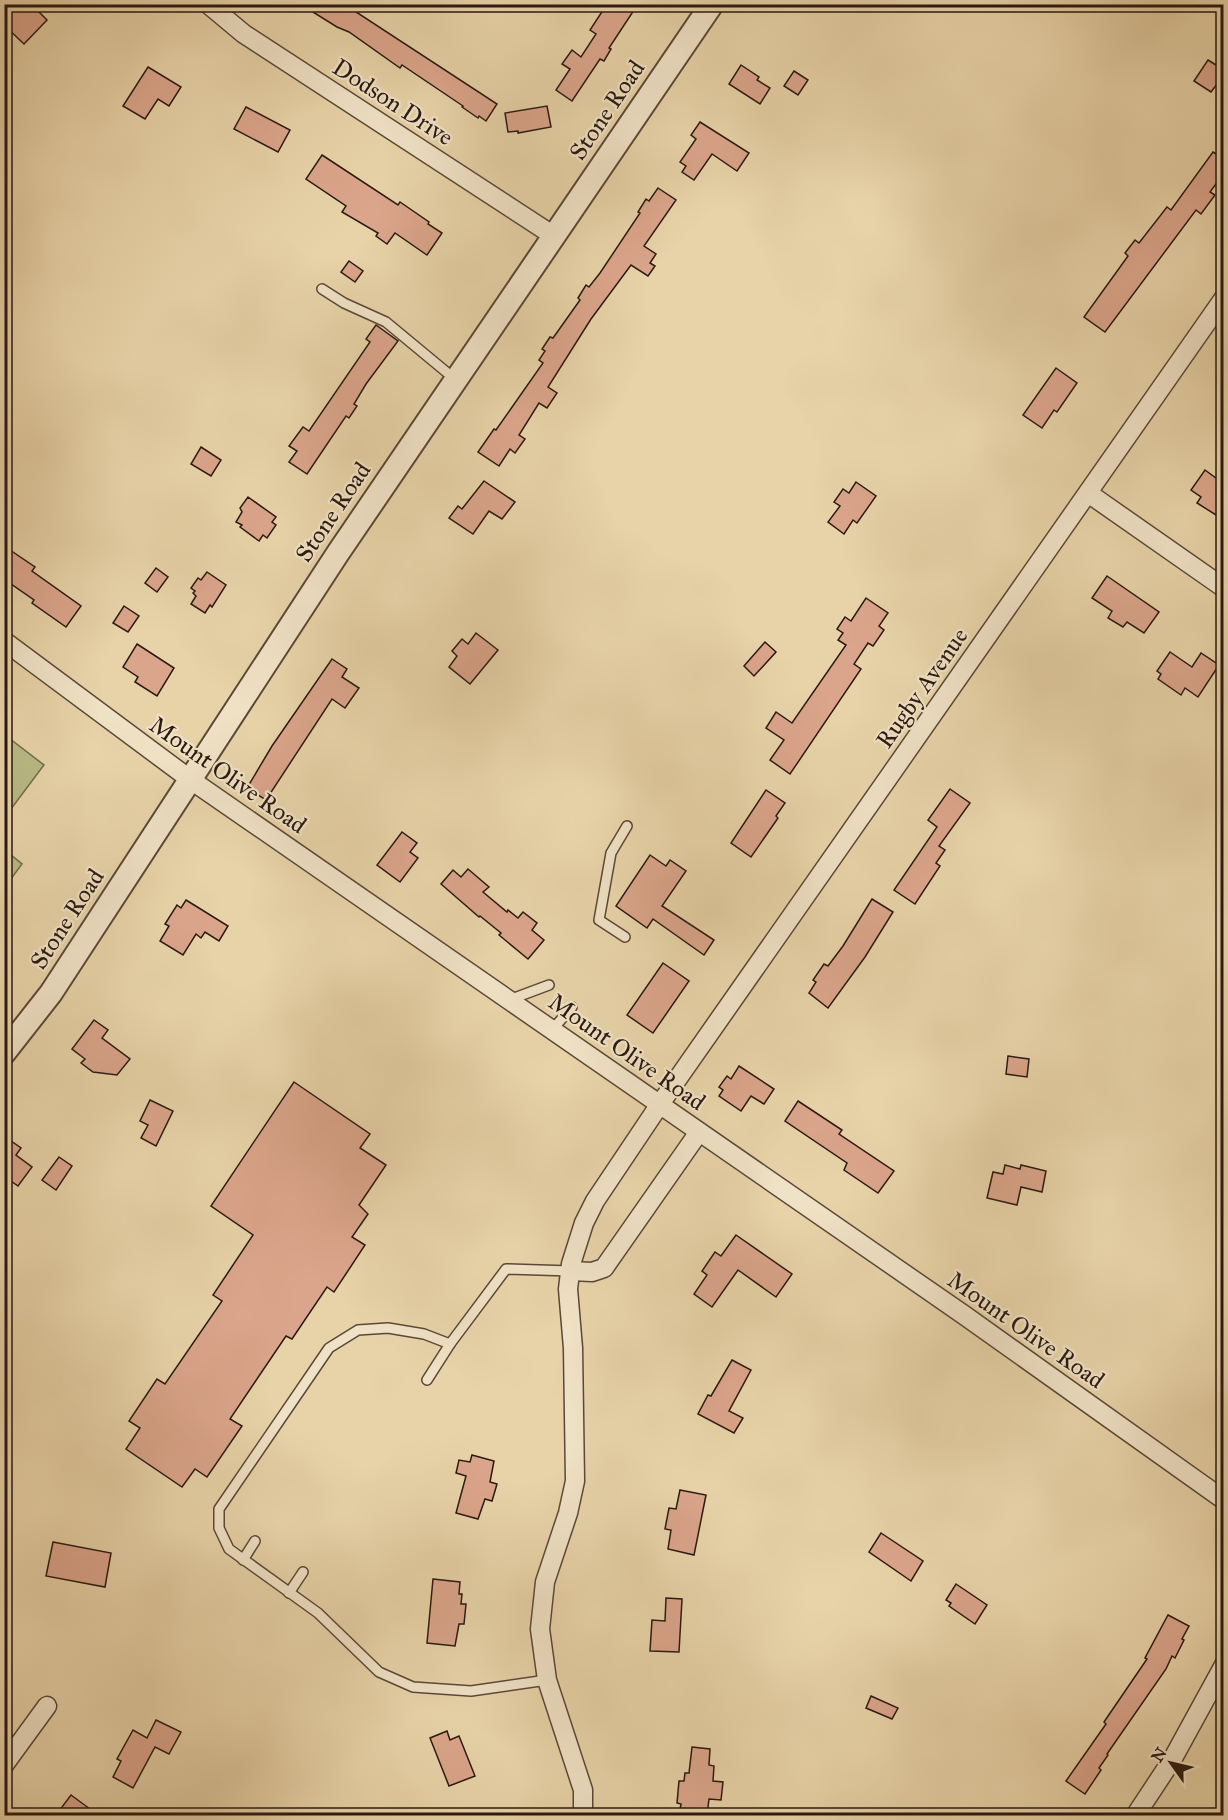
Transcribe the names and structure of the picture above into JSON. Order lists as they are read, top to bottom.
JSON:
{
  "streets": {
    "street": [
      "Dodson Drive",
      "Stone Road",
      "Rugby Avenue",
      "Mount Olive Road"
    ]
  },
  "crossings": [
    ["Dodson Drive", "Stone Road"],
    ["Stone Road", "Mount Olive Road"],
    ["Rugby Avenue", "Mount Olive Road"]
  ],
  "north": "top left"
}
